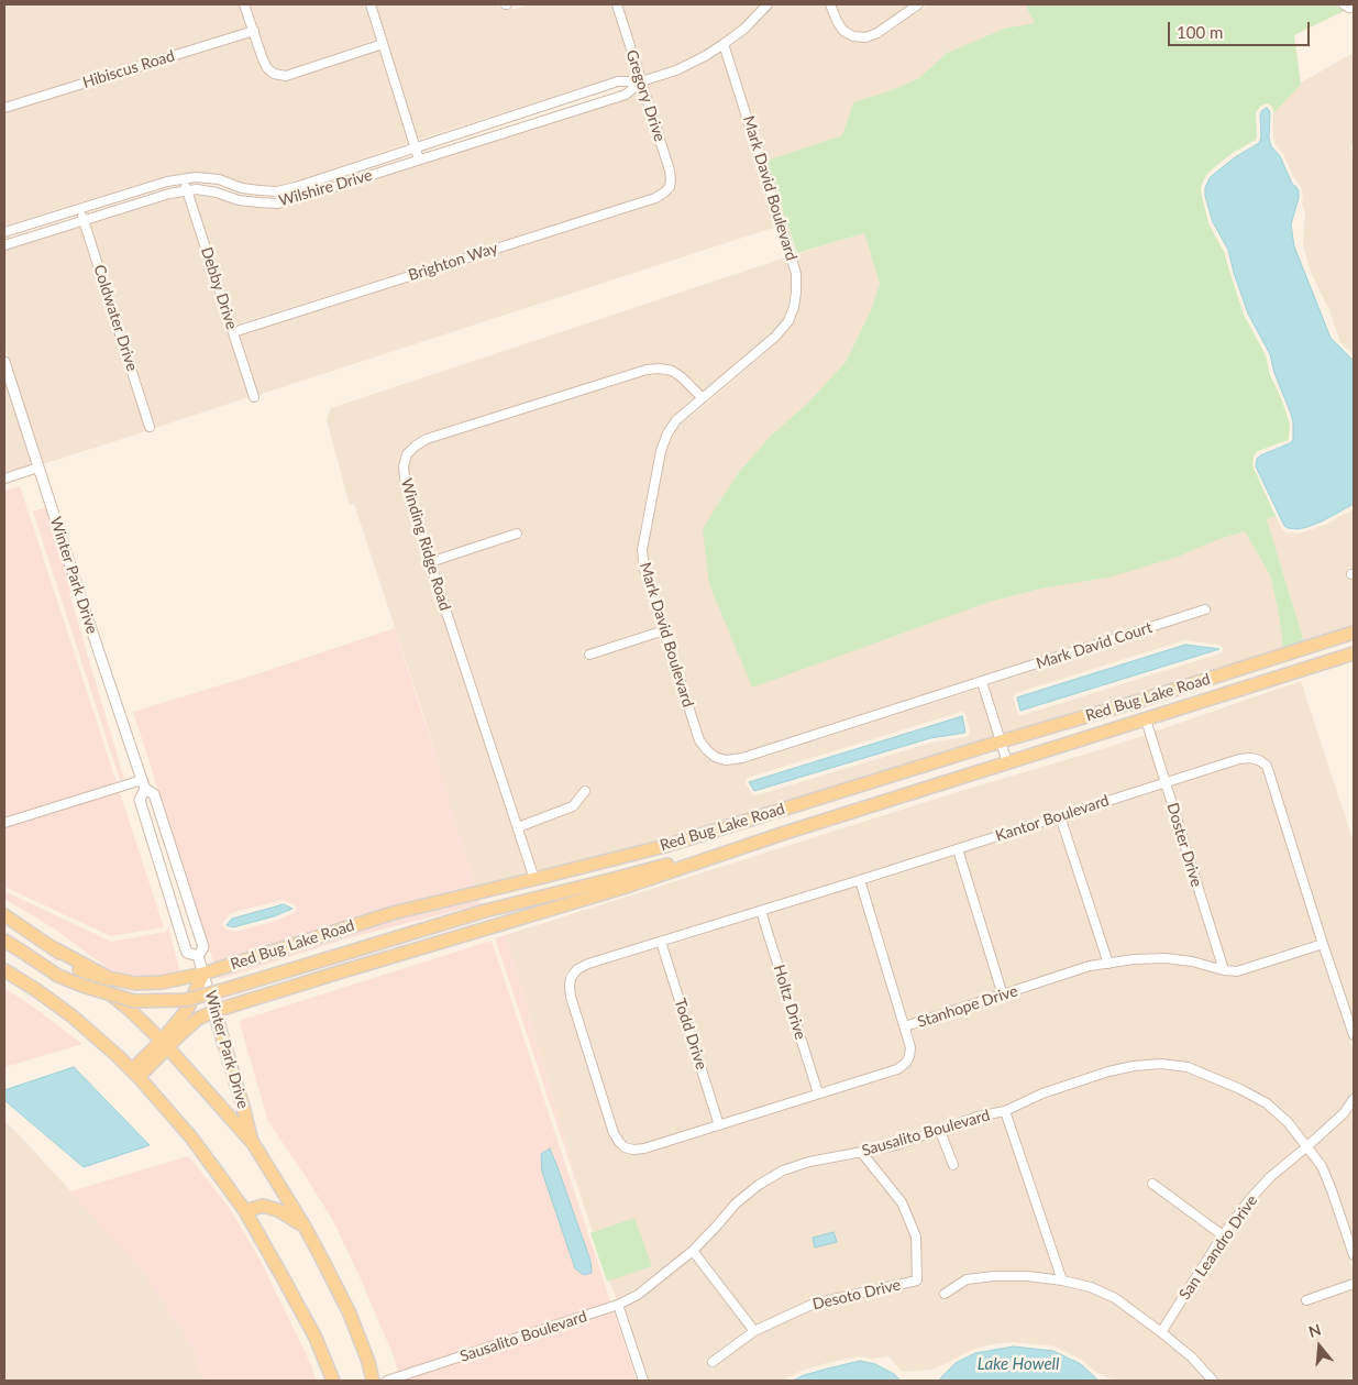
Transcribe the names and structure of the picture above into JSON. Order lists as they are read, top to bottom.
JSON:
{
  "streets": {
    "main road": ["Winter Park Drive", "Red Bug Lake Road"],
    "street": [
      "Hibiscus Road",
      "Gregory Drive",
      "Wilshire Drive",
      "Mark David Boulevard",
      "Brighton Way",
      "Debby Drive",
      "Coldwater Drive",
      "Winding Ridge Road",
      "Mark David Court",
      "Kantor Boulevard",
      "Doster Drive",
      "Holtz Drive",
      "Stanhope Drive",
      "Todd Drive",
      "Sausalito Boulevard",
      "San Leandro Drive",
      "Desoto Drive"
    ]
  },
  "crossings": [
    ["Gregory Drive", "Wilshire Drive"],
    ["Gregory Drive", "Brighton Way"],
    ["Wilshire Drive", "Mark David Boulevard"],
    ["Wilshire Drive", "Debby Drive"],
    ["Wilshire Drive", "Coldwater Drive"],
    ["Mark David Boulevard", "Winding Ridge Road"],
    ["Mark David Boulevard", "Mark David Court"],
    ["Brighton Way", "Debby Drive"],
    ["Winding Ridge Road", "Red Bug Lake Road"],
    ["Winter Park Drive", "Red Bug Lake Road"],
    ["Red Bug Lake Road", "Doster Drive"],
    ["Kantor Boulevard", "Doster Drive"],
    ["Kantor Boulevard", "Holtz Drive"],
    ["Kantor Boulevard", "Stanhope Drive"],
    ["Kantor Boulevard", "Todd Drive"],
    ["Doster Drive", "Stanhope Drive"],
    ["Holtz Drive", "Stanhope Drive"],
    ["Stanhope Drive", "Todd Drive"],
    ["Sausalito Boulevard", "San Leandro Drive"],
    ["Sausalito Boulevard", "Desoto Drive"]
  ],
  "water": ["Lake Howell"],
  "scale_bar": "100 m",
  "north": "top"
}
